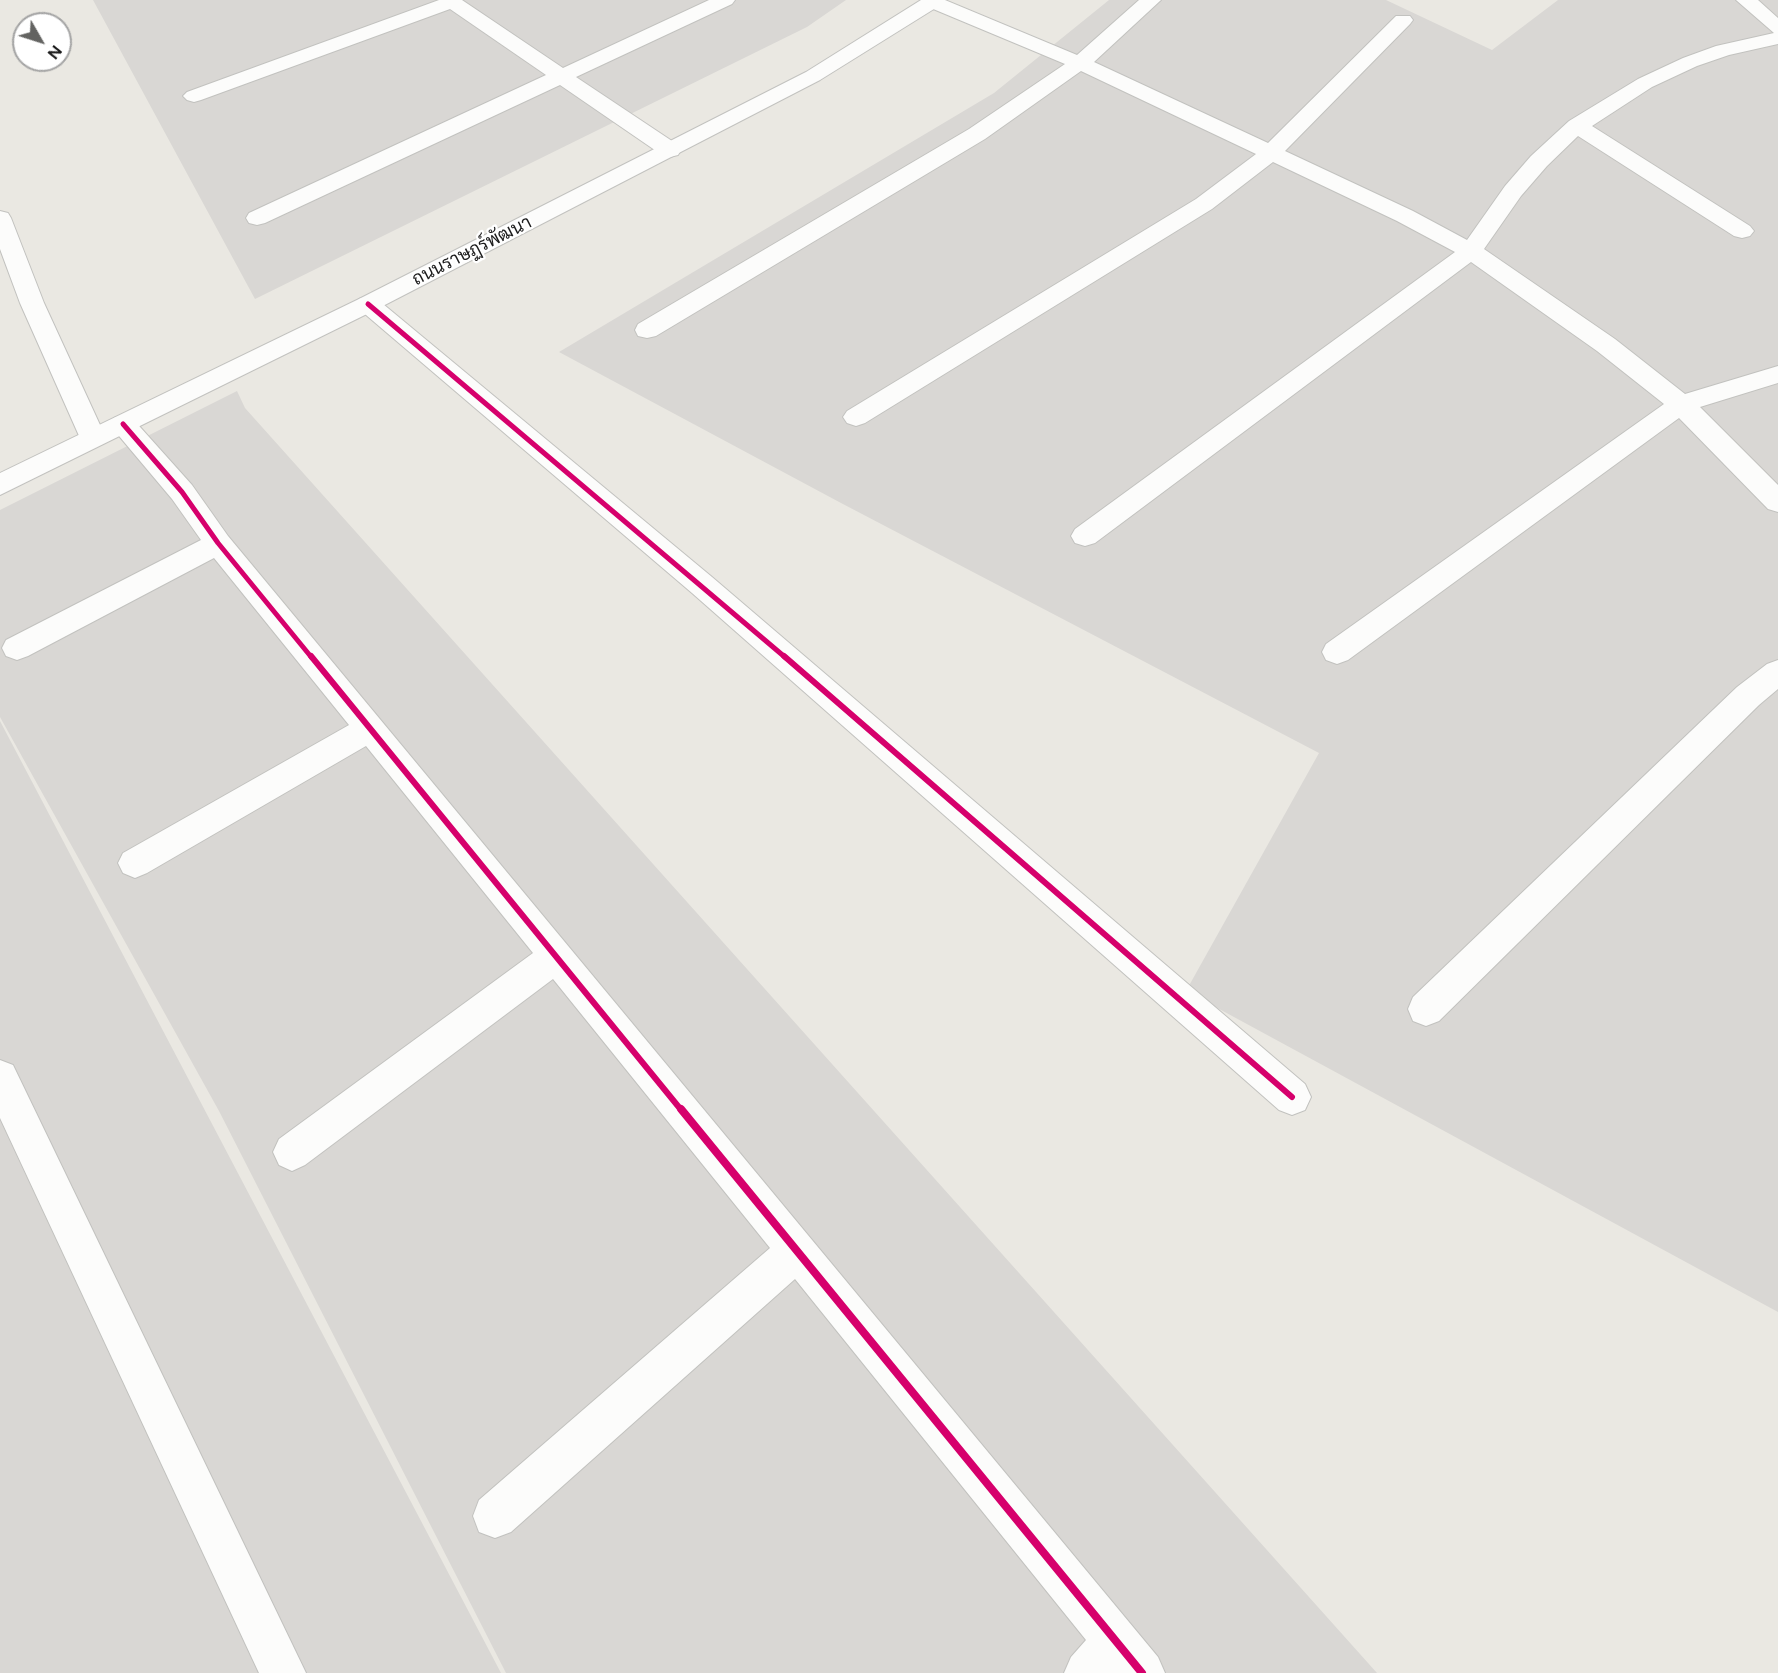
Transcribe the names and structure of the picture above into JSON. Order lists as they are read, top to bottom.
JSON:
{
  "streets": {
    "street": ["ถนนราษฏร์พัฒนา"]
  },
  "north": "bottom right"
}
